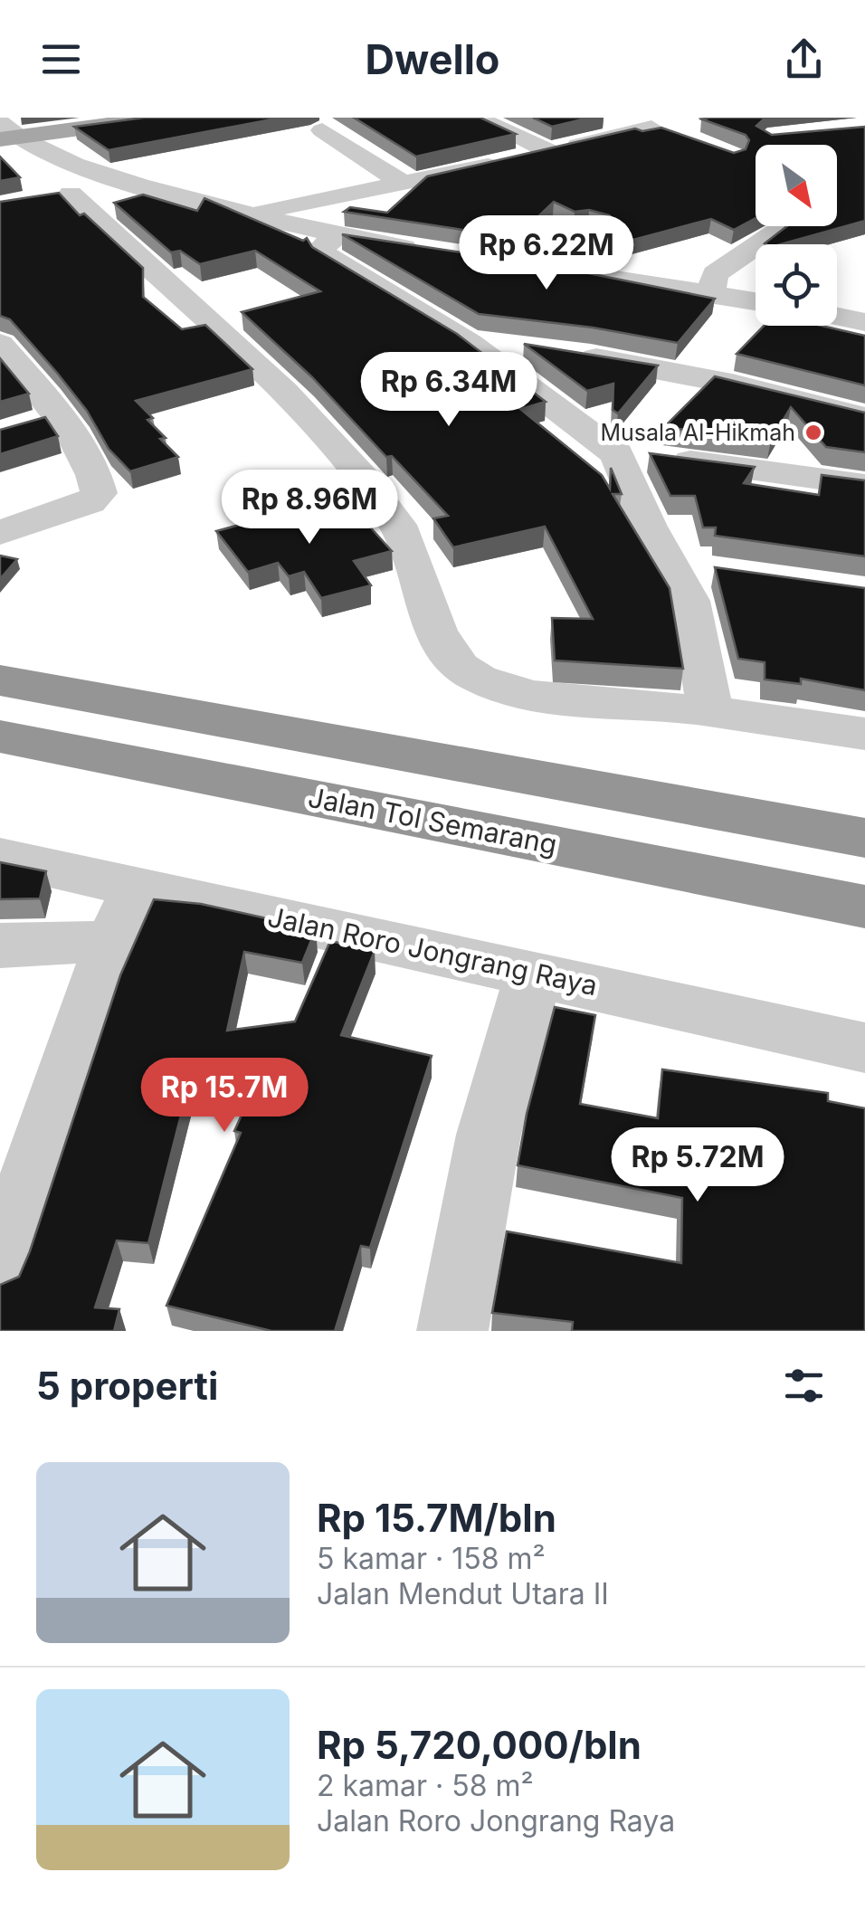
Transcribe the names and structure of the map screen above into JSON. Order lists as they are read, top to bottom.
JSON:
{
  "streets": {
    "highway": ["Jalan Tol Semarang"],
    "street": ["Jalan Roro Jongrang Raya"]
  },
  "places": ["Musala Al-Hikmah"],
  "north": "bottom right",
  "page": {
    "header": "Dwello",
    "price": [
      "Rp 6.22M",
      "Rp 6.34M",
      "Rp 8.96M",
      "Rp 15.7M",
      "Rp 5.72M"
    ],
    "heading": "5 properti",
    "list": [
      {
        "name": "Rp 15.7M/bln",
        "note": "5 kamar · 158 m² · Jalan Mendut Utara II"
      },
      {
        "name": "Rp 5,720,000/bln",
        "note": "2 kamar · 58 m² · Jalan Roro Jongrang Raya"
      }
    ]
  }
}
